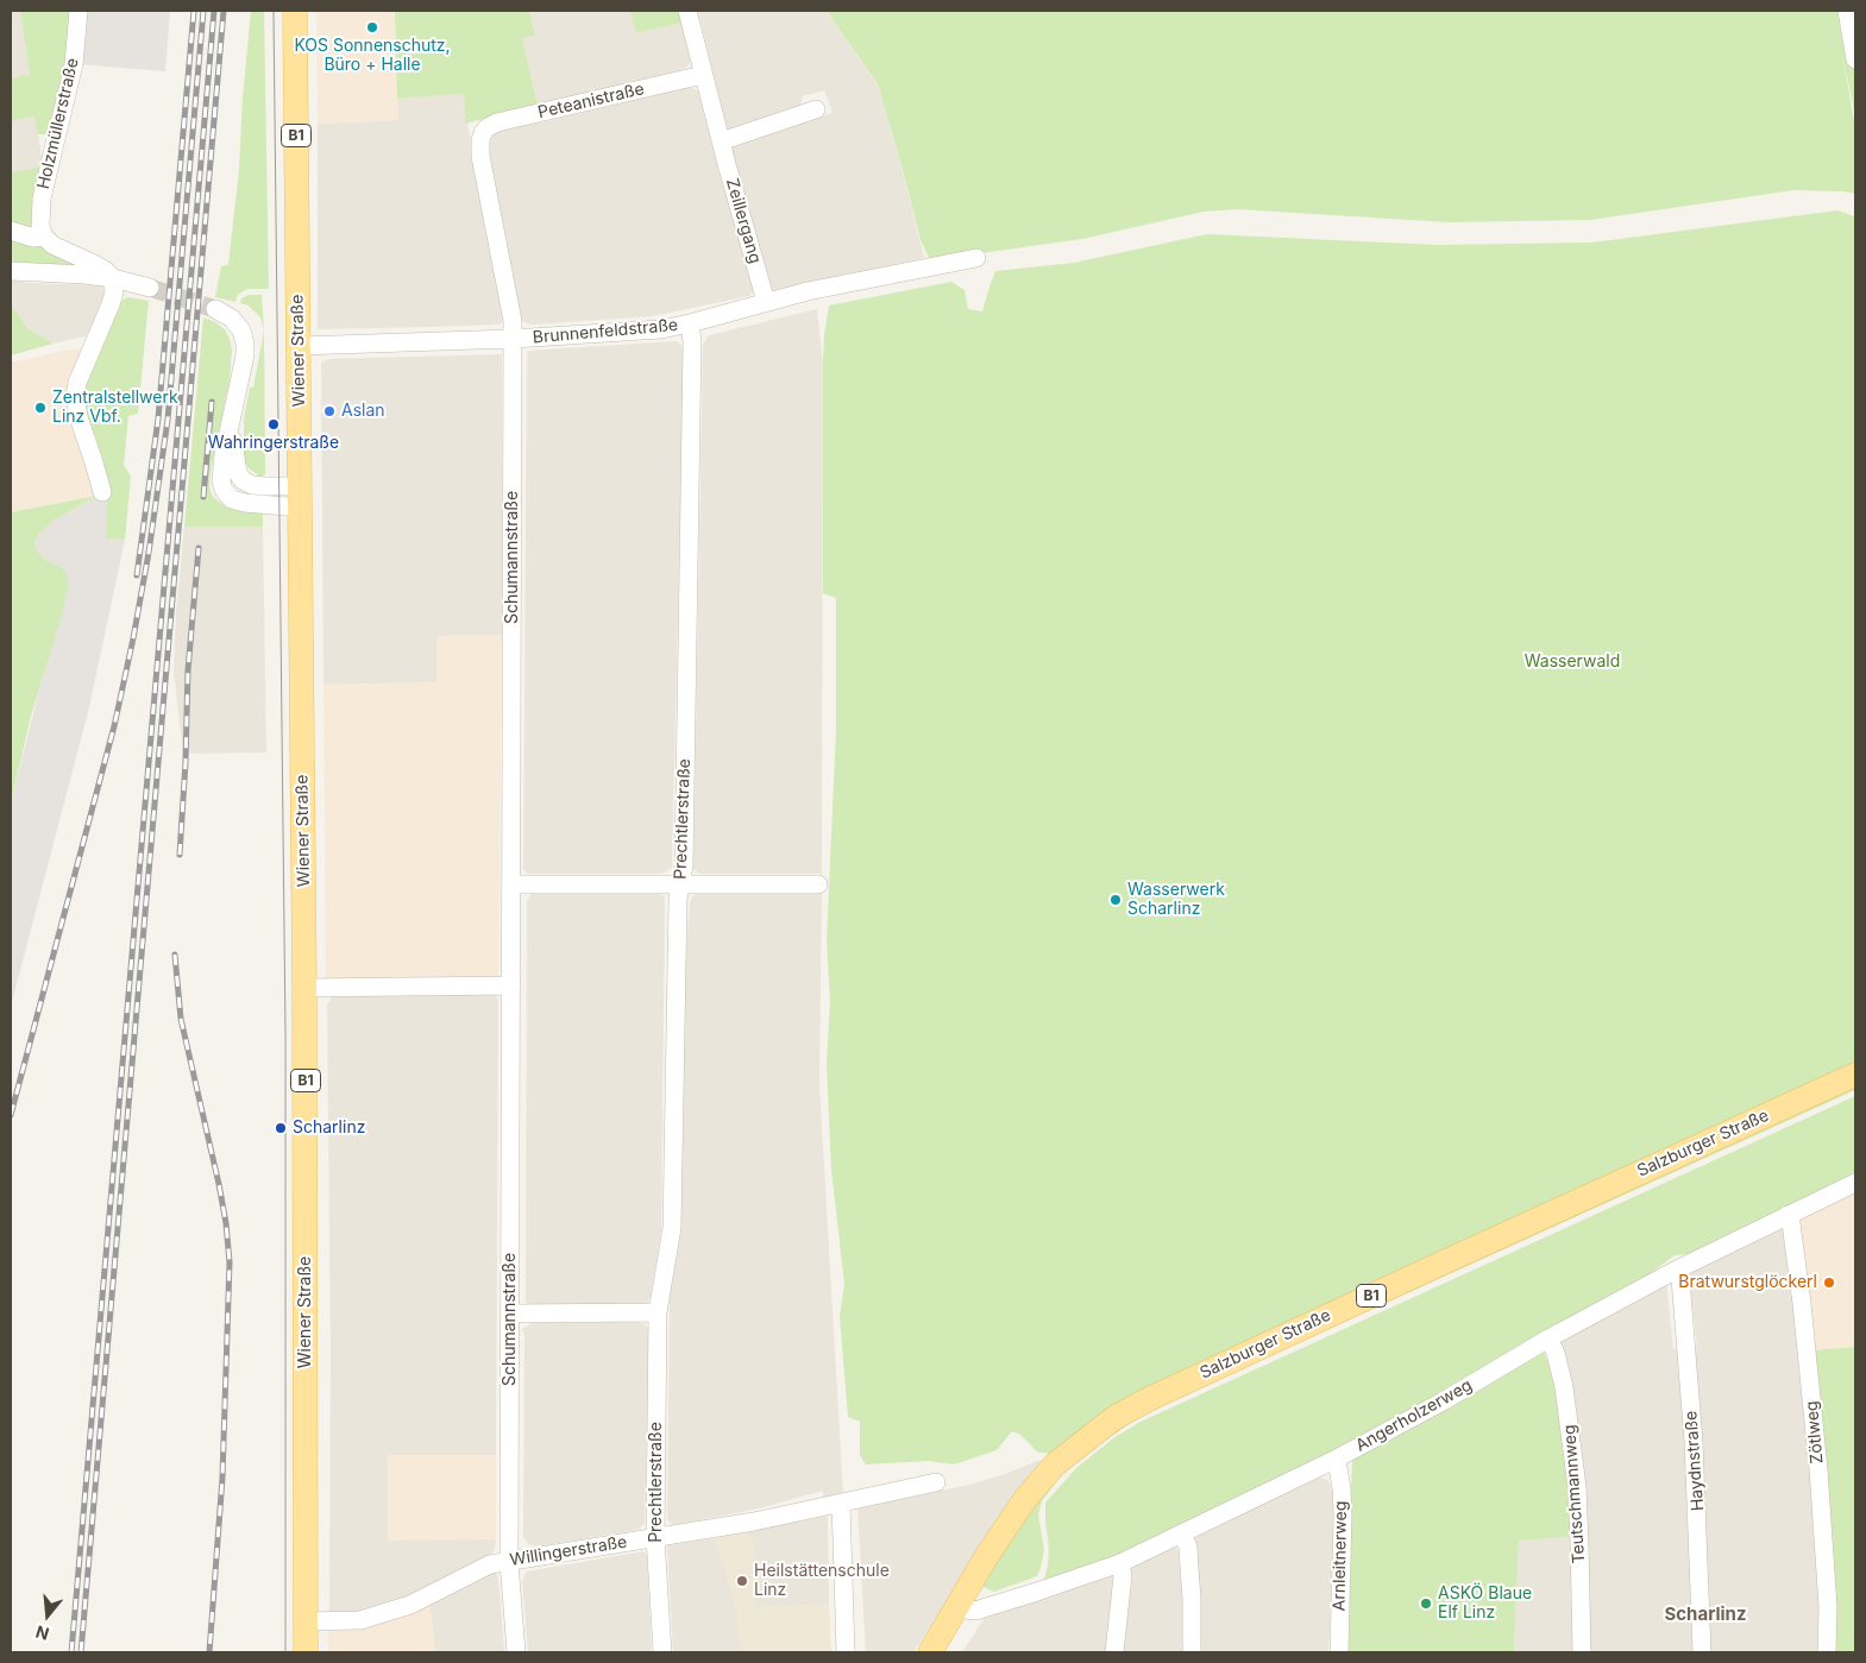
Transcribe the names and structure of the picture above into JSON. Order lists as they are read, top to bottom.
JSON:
{
  "streets": {
    "main road": ["B1", "Wiener Straße", "Salzburger Straße"],
    "street": [
      "Peteanistraße",
      "Holzmüllerstraße",
      "Zeillergang",
      "Brunnenfeldstraße",
      "Schumannstraße",
      "Prechtlerstraße",
      "Angerholzerweg",
      "Zötlweg",
      "Haydnstraße",
      "Teutschmannweg",
      "Willingerstraße",
      "Arnleitnerweg"
    ]
  },
  "crossings": [
    ["Peteanistraße", "Zeillergang"],
    ["Peteanistraße", "Schumannstraße"],
    ["Zeillergang", "Brunnenfeldstraße"],
    ["Brunnenfeldstraße", "Wiener Straße"],
    ["Brunnenfeldstraße", "Schumannstraße"],
    ["Brunnenfeldstraße", "Prechtlerstraße"],
    ["Wiener Straße", "Willingerstraße"],
    ["Schumannstraße", "Willingerstraße"],
    ["Prechtlerstraße", "Willingerstraße"],
    ["Salzburger Straße", "Angerholzerweg"],
    ["Angerholzerweg", "Zötlweg"],
    ["Angerholzerweg", "Haydnstraße"],
    ["Angerholzerweg", "Teutschmannweg"],
    ["Angerholzerweg", "Arnleitnerweg"]
  ],
  "districts": ["Scharlinz"],
  "parks": ["Wasserwald"],
  "places": [
    "KOS Sonnenschutz, Büro + Halle",
    "Zentralstellwerk Linz Vbf.",
    "Aslan",
    "Wahringerstraße",
    "Wasserwerk Scharlinz",
    "Scharlinz",
    "Bratwurstglöckerl",
    "Heilstättenschule Linz",
    "ASKÖ Blaue Elf Linz"
  ],
  "north": "bottom"
}
